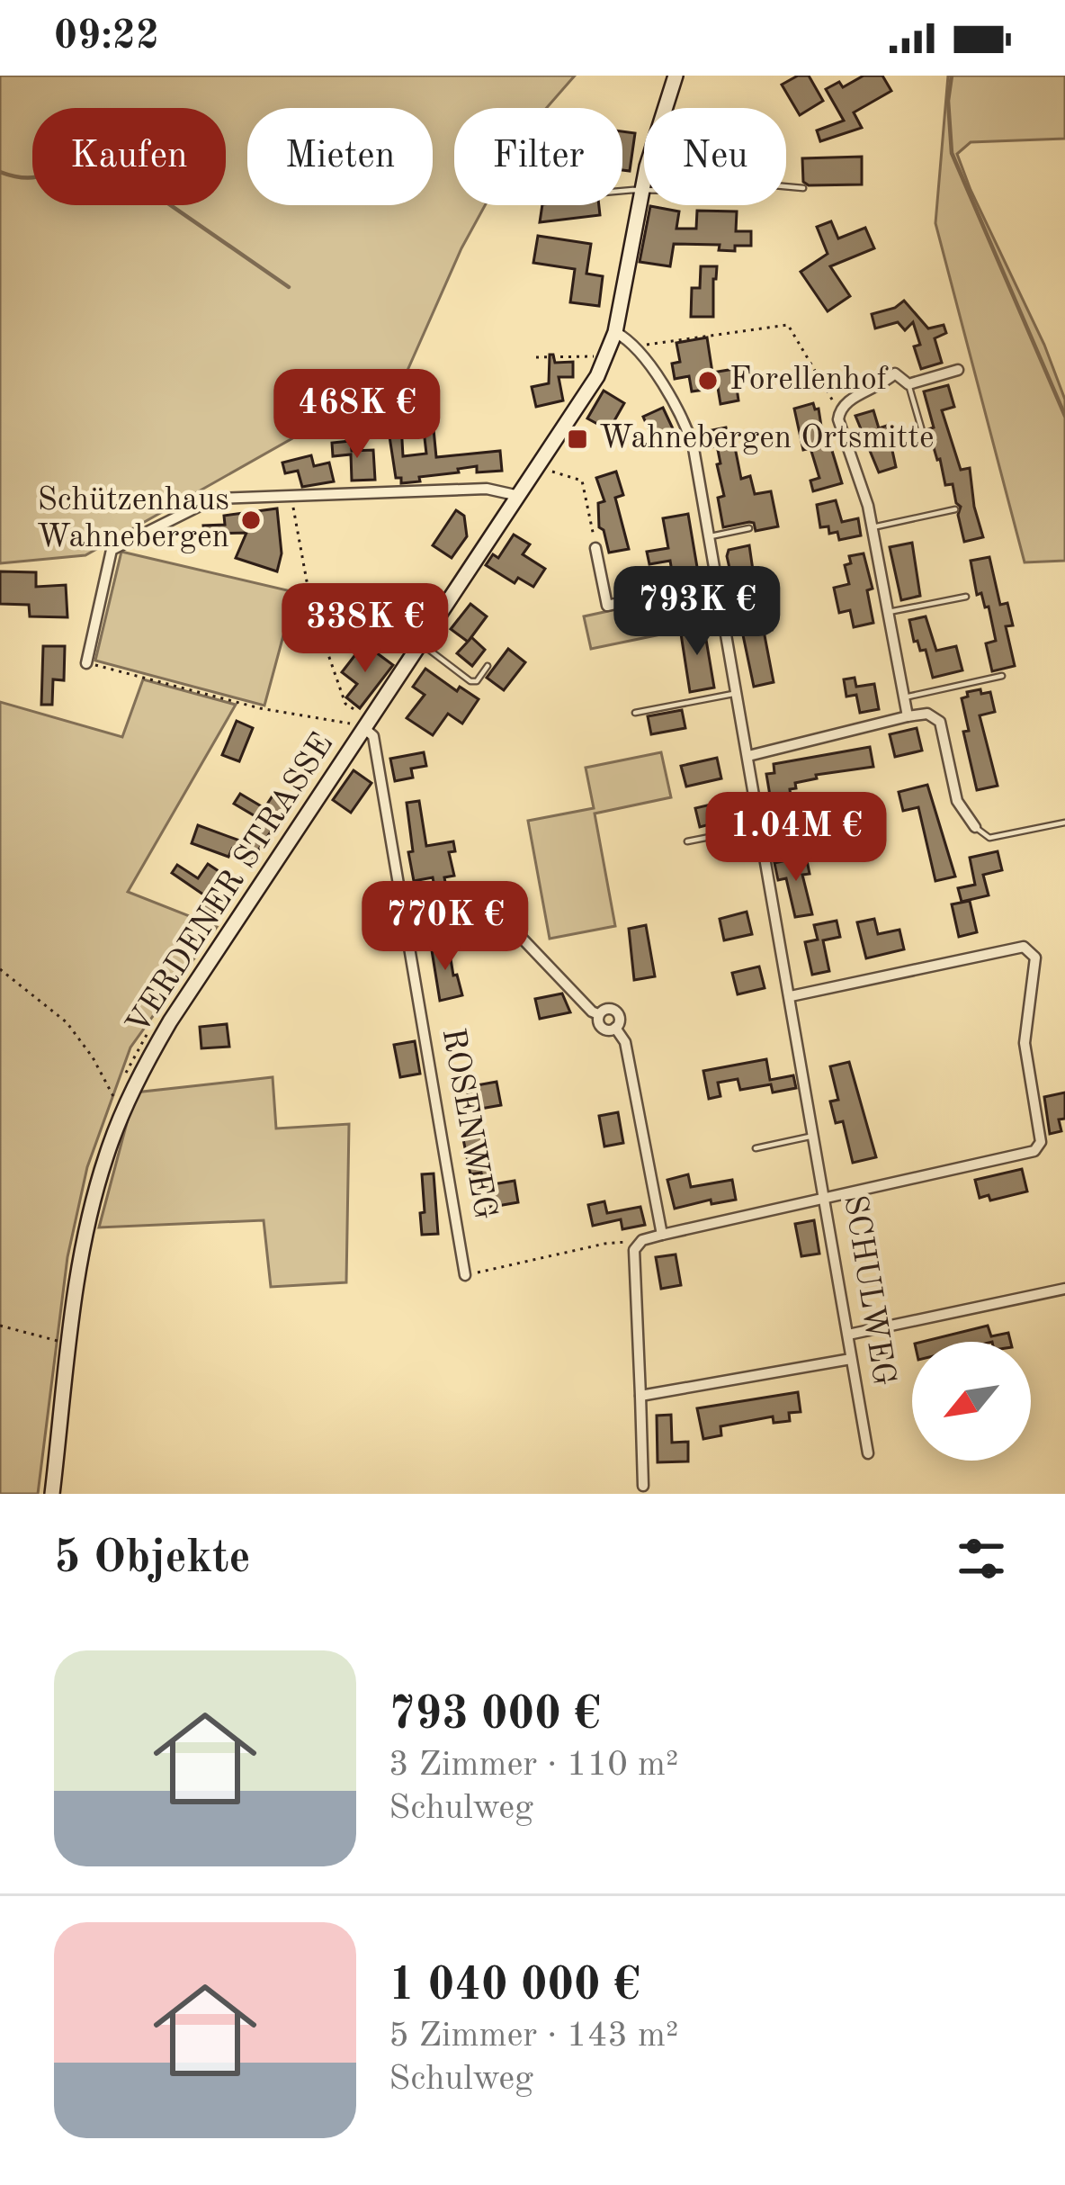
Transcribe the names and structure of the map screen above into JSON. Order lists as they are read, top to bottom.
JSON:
{
  "streets": {
    "street": ["VERDENER STRASSE", "ROSENWEG", "SCHULWEG"]
  },
  "crossings": [
    ["VERDENER STRASSE", "ROSENWEG"],
    ["VERDENER STRASSE", "SCHULWEG"]
  ],
  "places": {
    "other": ["Forellenhof", "Schützenhaus Wahnebergen"],
    "transit": ["Wahnebergen Ortsmitte"]
  },
  "north": "bottom left",
  "page": {
    "status": "09:22",
    "chip": [
      "Kaufen",
      "Mieten",
      "Filter",
      "Neu"
    ],
    "price": [
      "468K €",
      "793K €",
      "338K €",
      "1.04M €",
      "770K €"
    ],
    "heading": "5 Objekte",
    "list": [
      {
        "name": "793 000 €",
        "note": "3 Zimmer · 110 m² · Schulweg"
      },
      {
        "name": "1 040 000 €",
        "note": "5 Zimmer · 143 m² · Schulweg"
      }
    ]
  }
}
